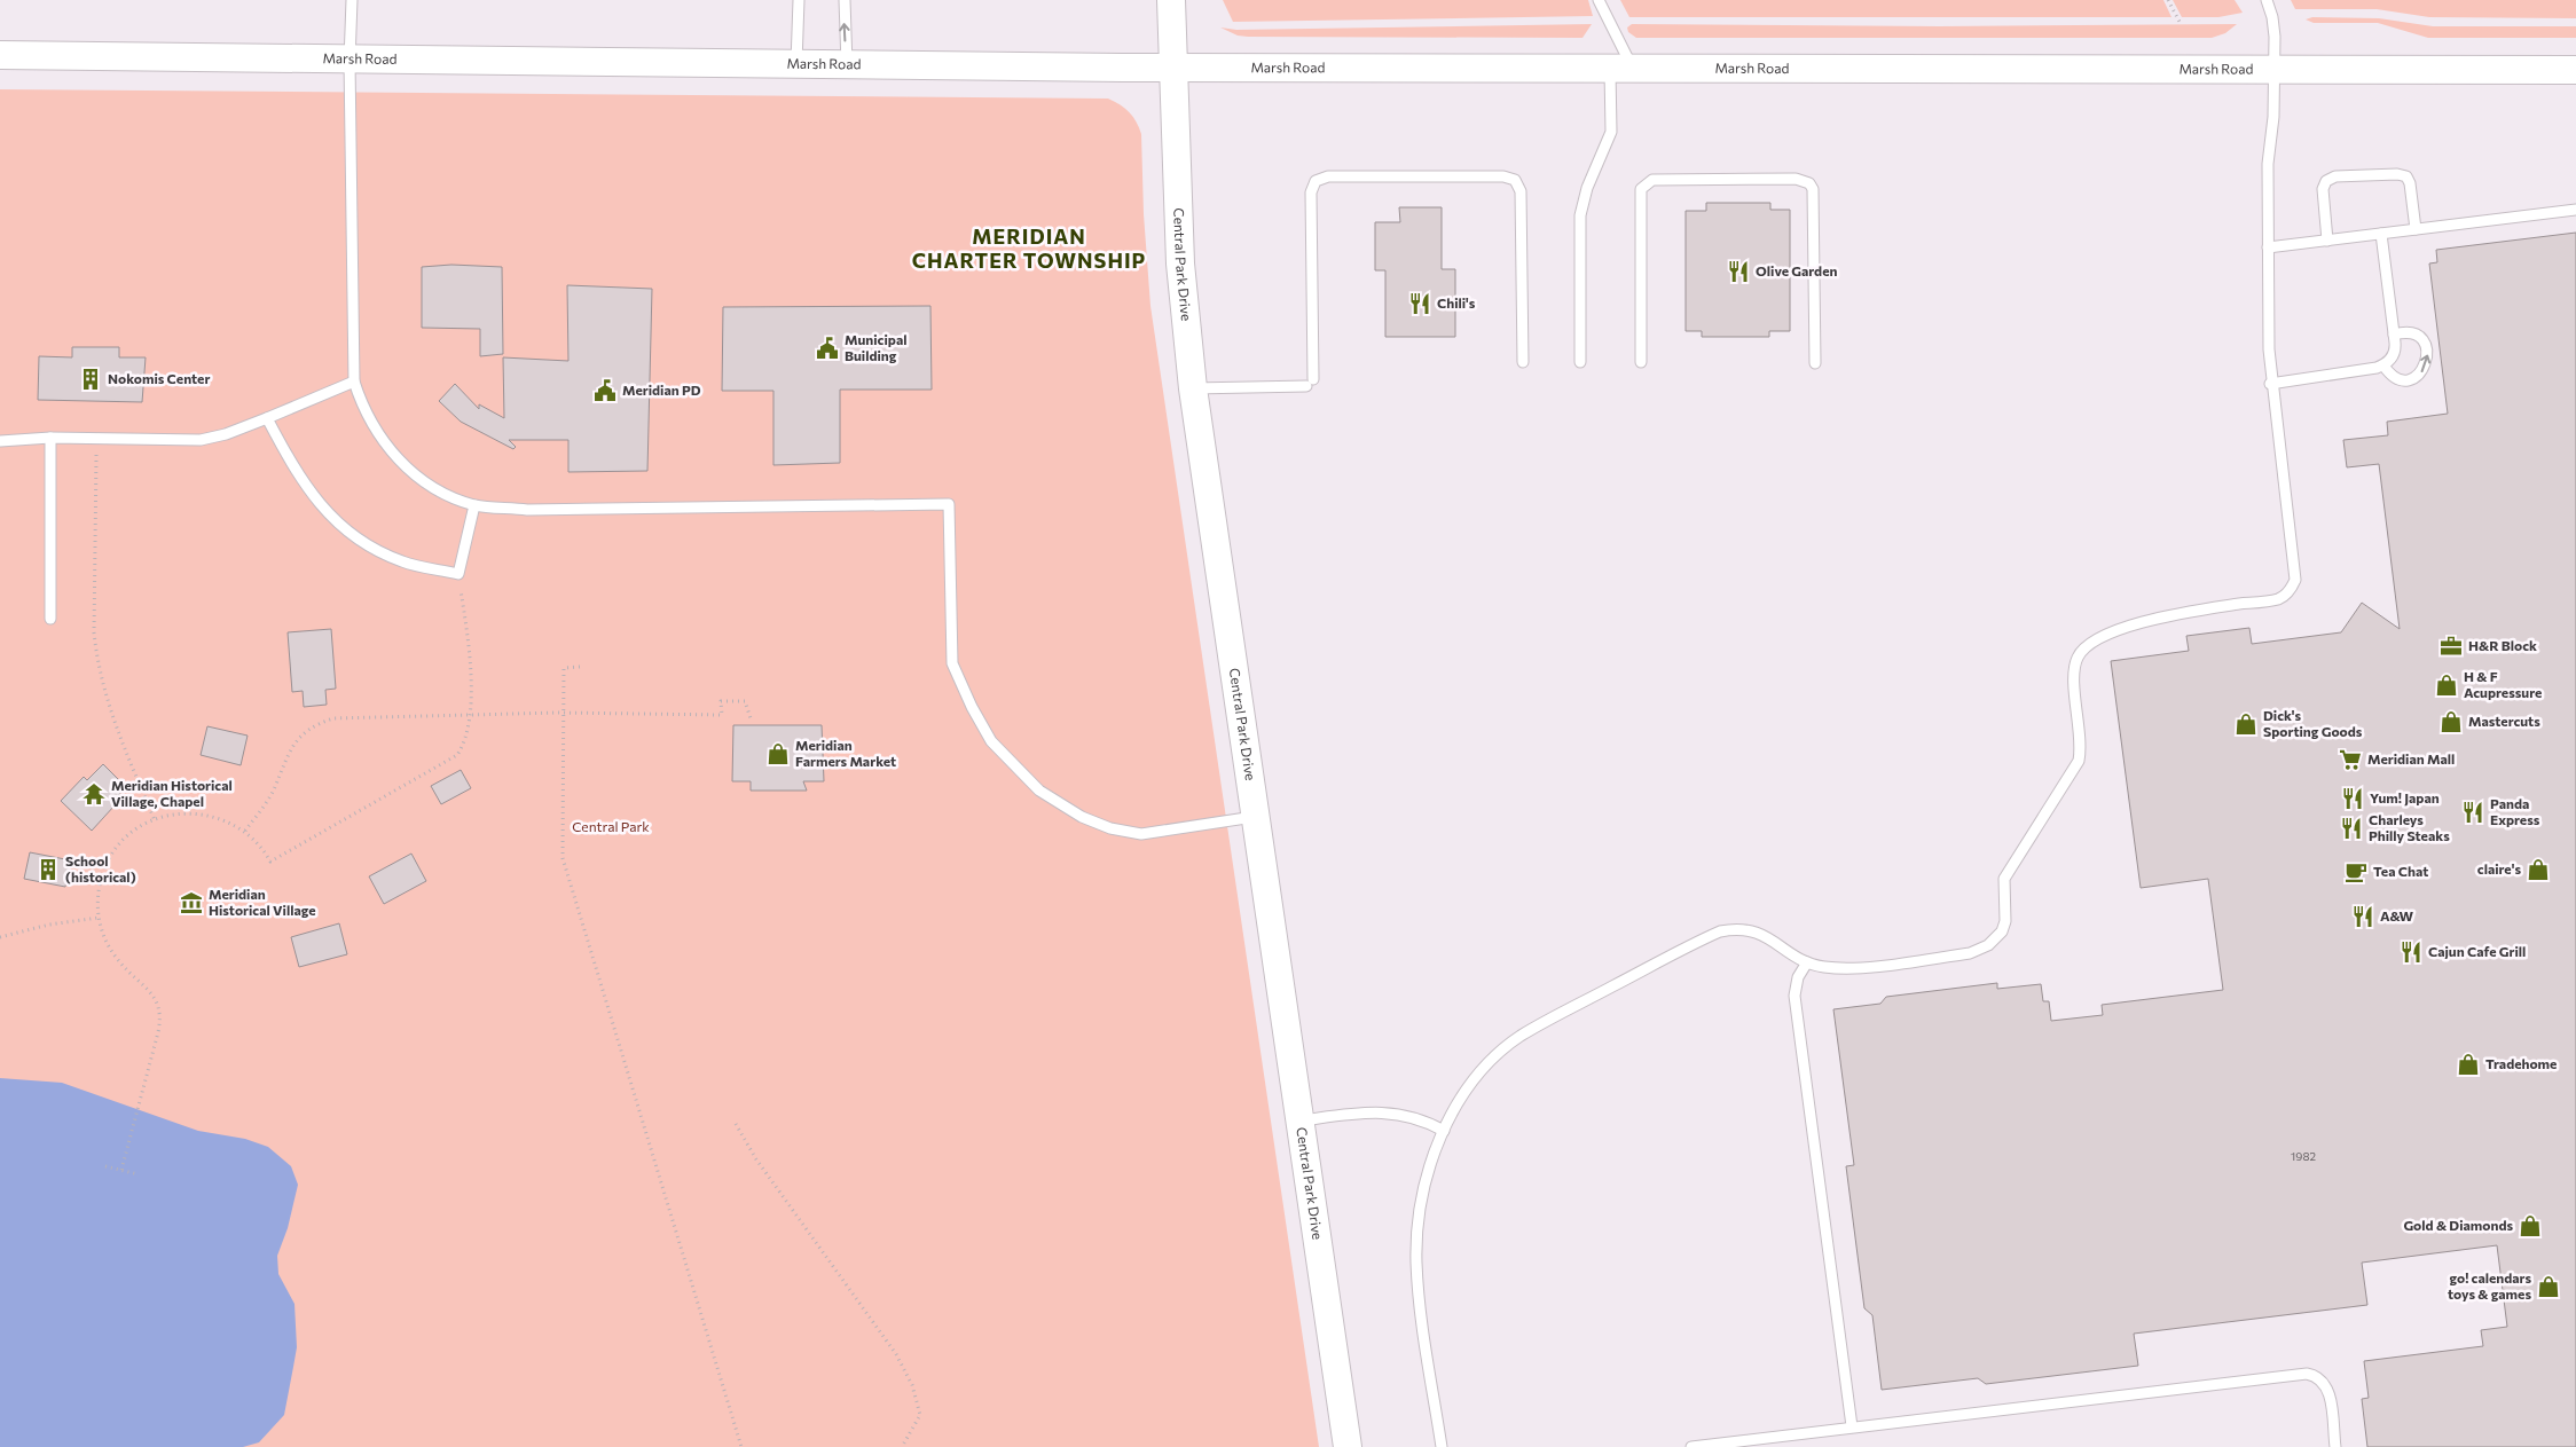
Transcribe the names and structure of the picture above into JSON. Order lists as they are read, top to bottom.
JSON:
{
  "streets": {
    "main road": ["Marsh Road", "Central Park Drive"]
  },
  "crossings": [
    ["Marsh Road", "Central Park Drive"]
  ],
  "districts": ["MERIDIAN CHARTER TOWNSHIP"],
  "parks": ["Central Park"],
  "places": {
    "restaurant": [
      "Olive Garden",
      "Chili's",
      "Yum! Japan",
      "Panda Express",
      "Charleys Philly Steaks",
      "A&W",
      "Cajun Cafe Grill"
    ],
    "public building": ["Municipal Building", "Meridian PD"],
    "building": ["Nokomis Center", "School (historical)"],
    "office": ["H&R Block"],
    "shop": [
      "H & F Acupressure",
      "Mastercuts",
      "Dick's Sporting Goods",
      "Meridian Farmers Market",
      "claire's",
      "Tradehome",
      "Gold & Diamonds",
      "go! calendars toys & games"
    ],
    "supermarket": ["Meridian Mall"],
    "temple": ["Meridian Historical Village, Chapel"],
    "cafe": ["Tea Chat"],
    "museum": ["Meridian Historical Village"]
  },
  "house_numbers": ["1982"]
}
